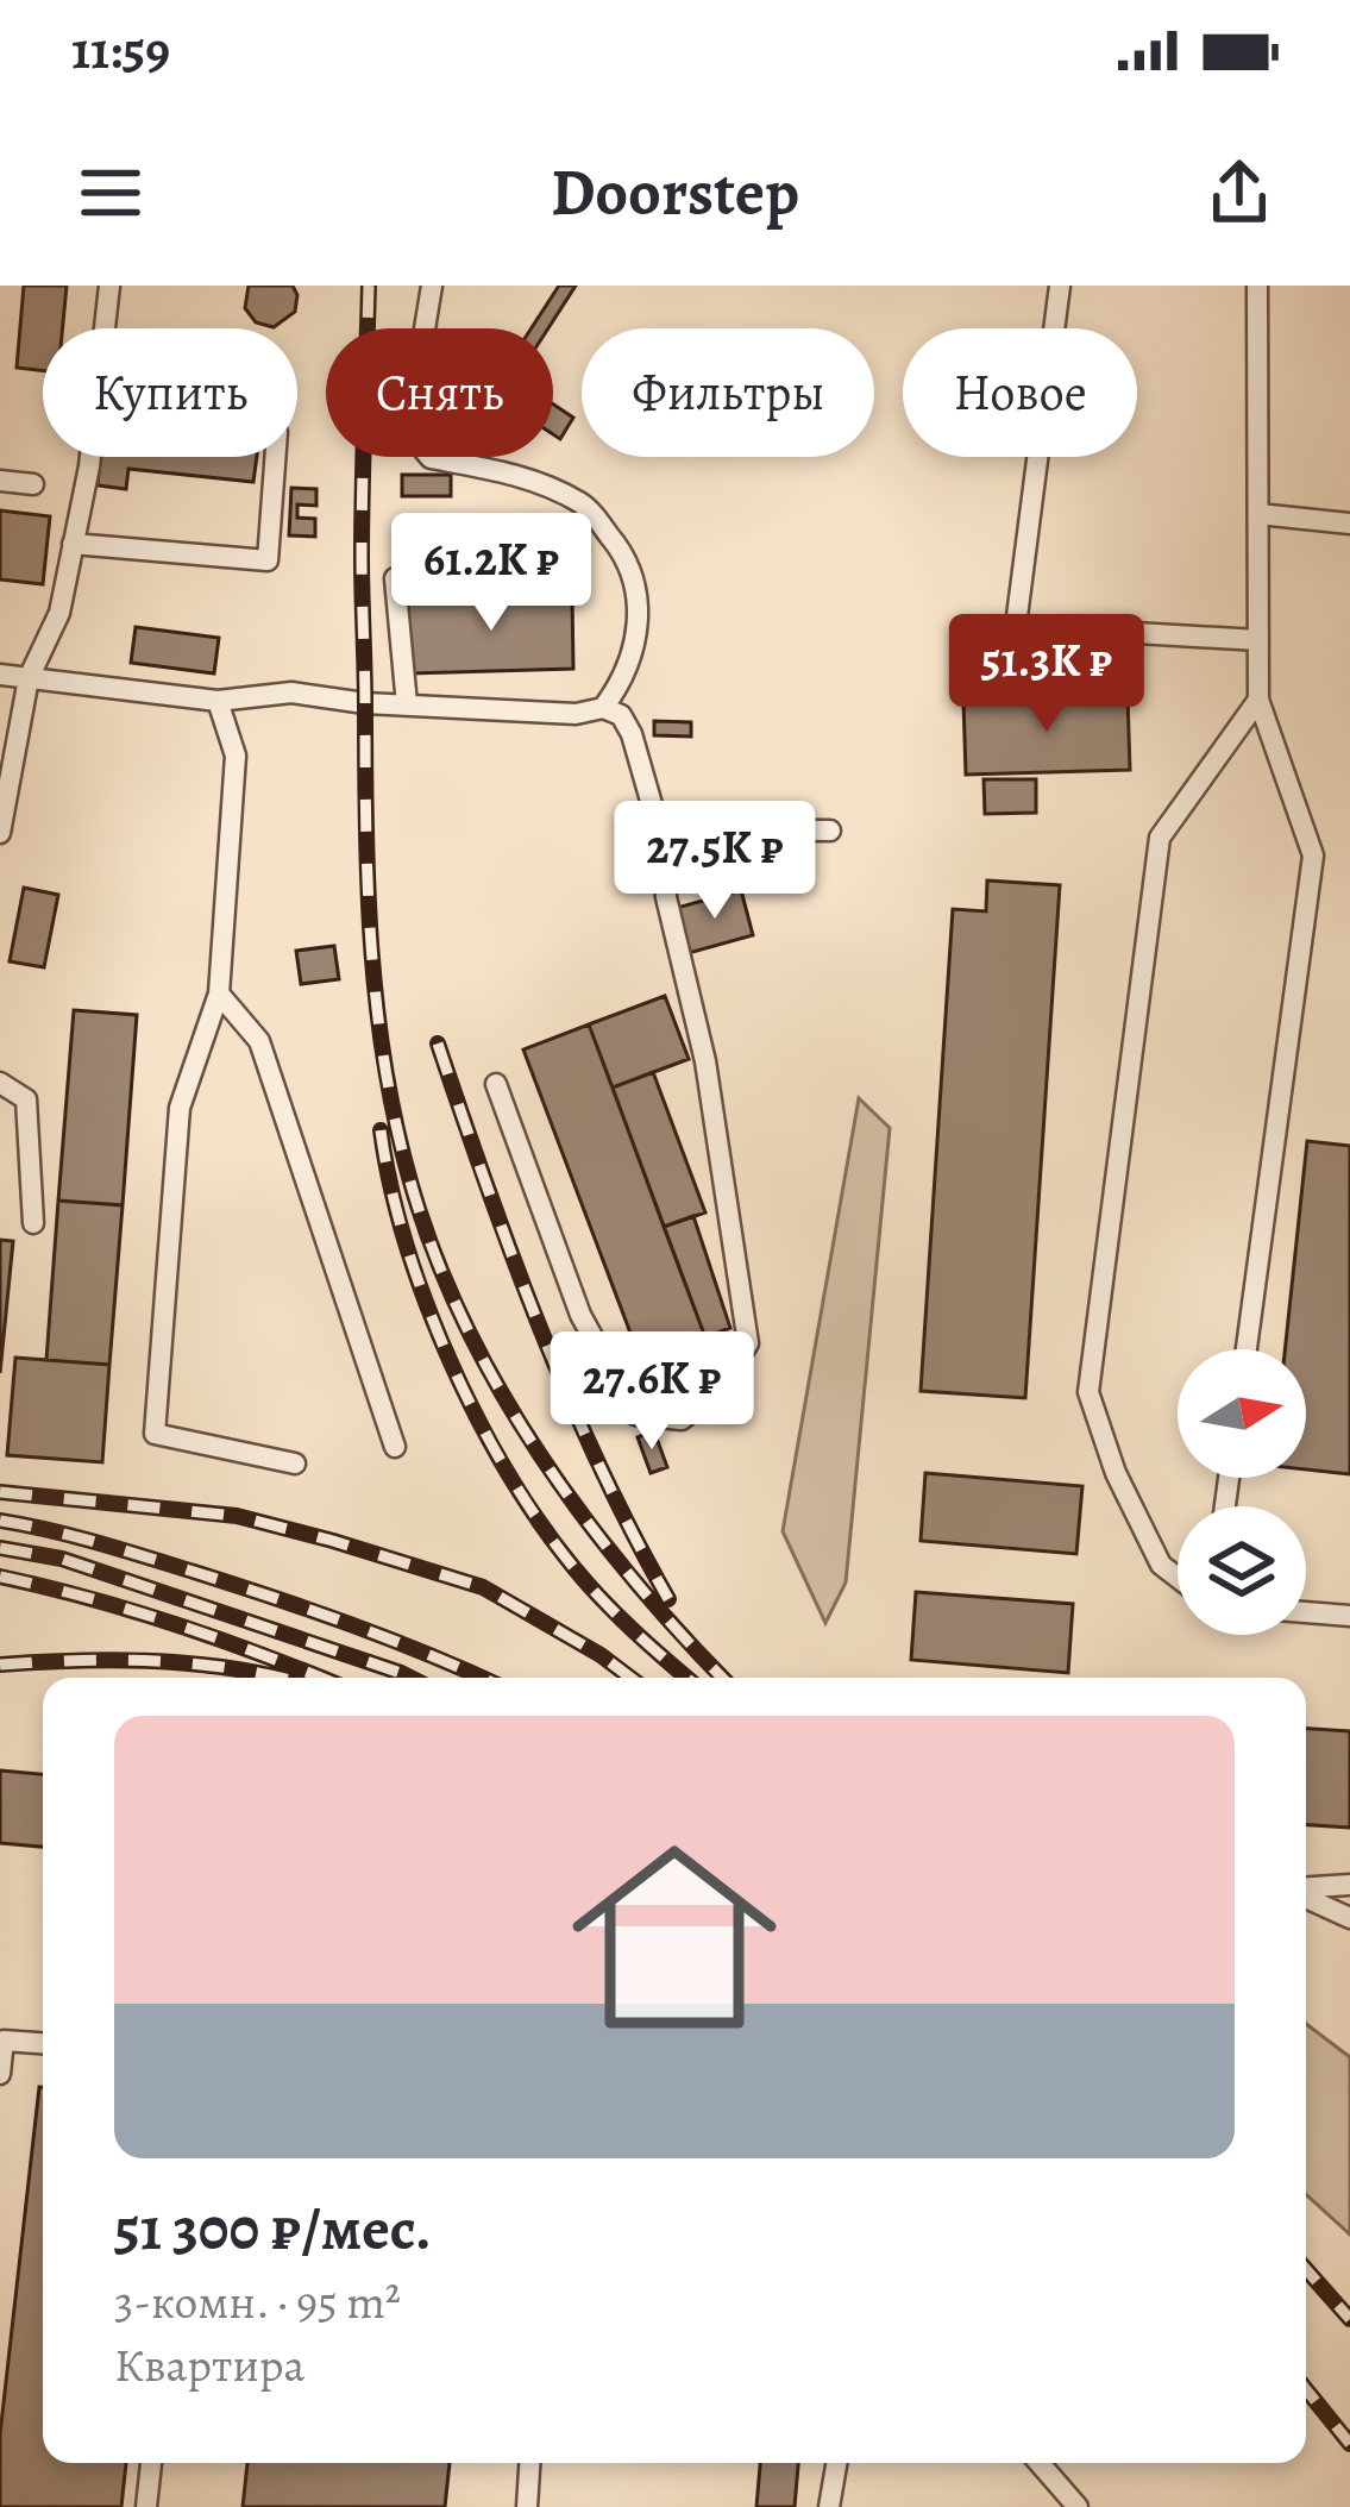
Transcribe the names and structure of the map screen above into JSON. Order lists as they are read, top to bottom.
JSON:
{
  "north": "right",
  "page": {
    "status": "11:59",
    "header": "Doorstep",
    "chip": [
      "Купить",
      "Снять",
      "Фильтры",
      "Новое"
    ],
    "price": [
      "61.2K ₽",
      "51.3K ₽",
      "27.5K ₽",
      "27.6K ₽"
    ],
    "list": [
      {
        "name": "51 300 ₽/мес.",
        "note": "3-комн. · 95 m² · Квартира"
      }
    ]
  }
}
